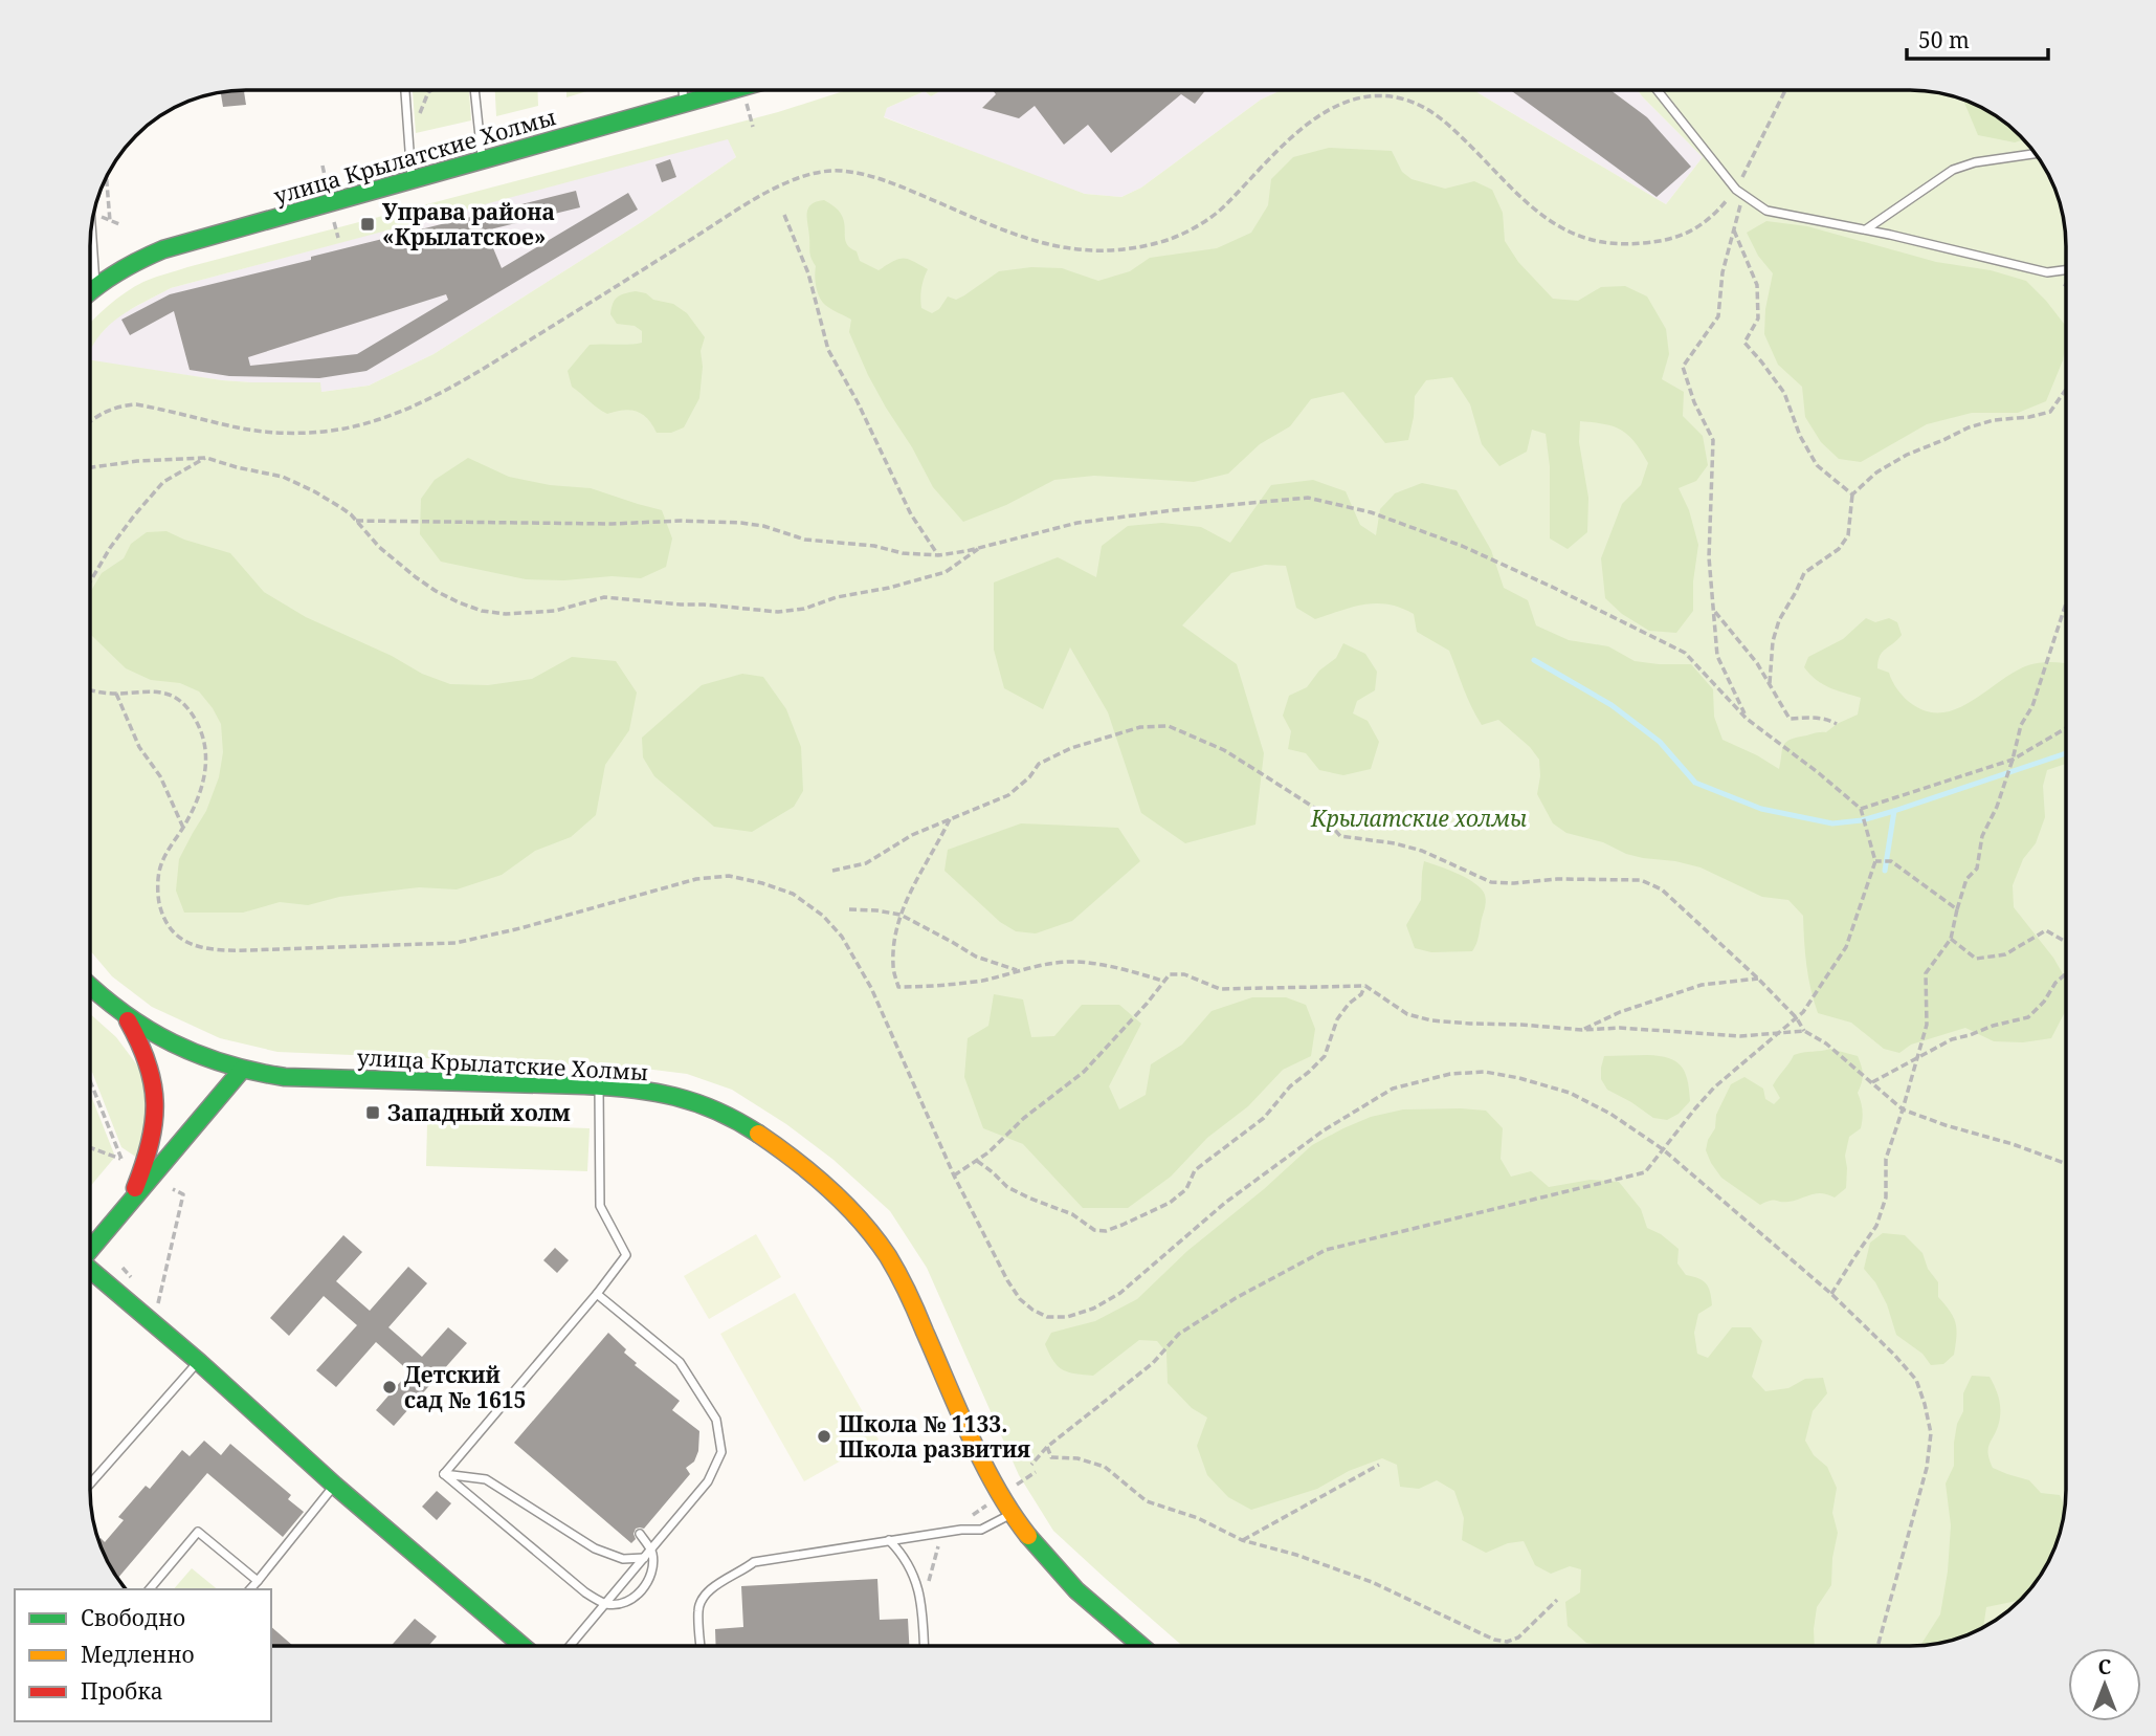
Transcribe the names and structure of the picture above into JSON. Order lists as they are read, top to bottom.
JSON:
{
  "streets": {
    "street": ["улица Крылатские Холмы"]
  },
  "parks": ["Крылатские холмы"],
  "places": {
    "transit": ["Управа района «Крылатское»", "Западный холм"],
    "other": ["Детский сад № 1615", "Школа № 1133. Школа развития"]
  },
  "legend": ["Свободно", "Медленно", "Пробка"],
  "scale_bar": "50 m",
  "north": "top"
}
